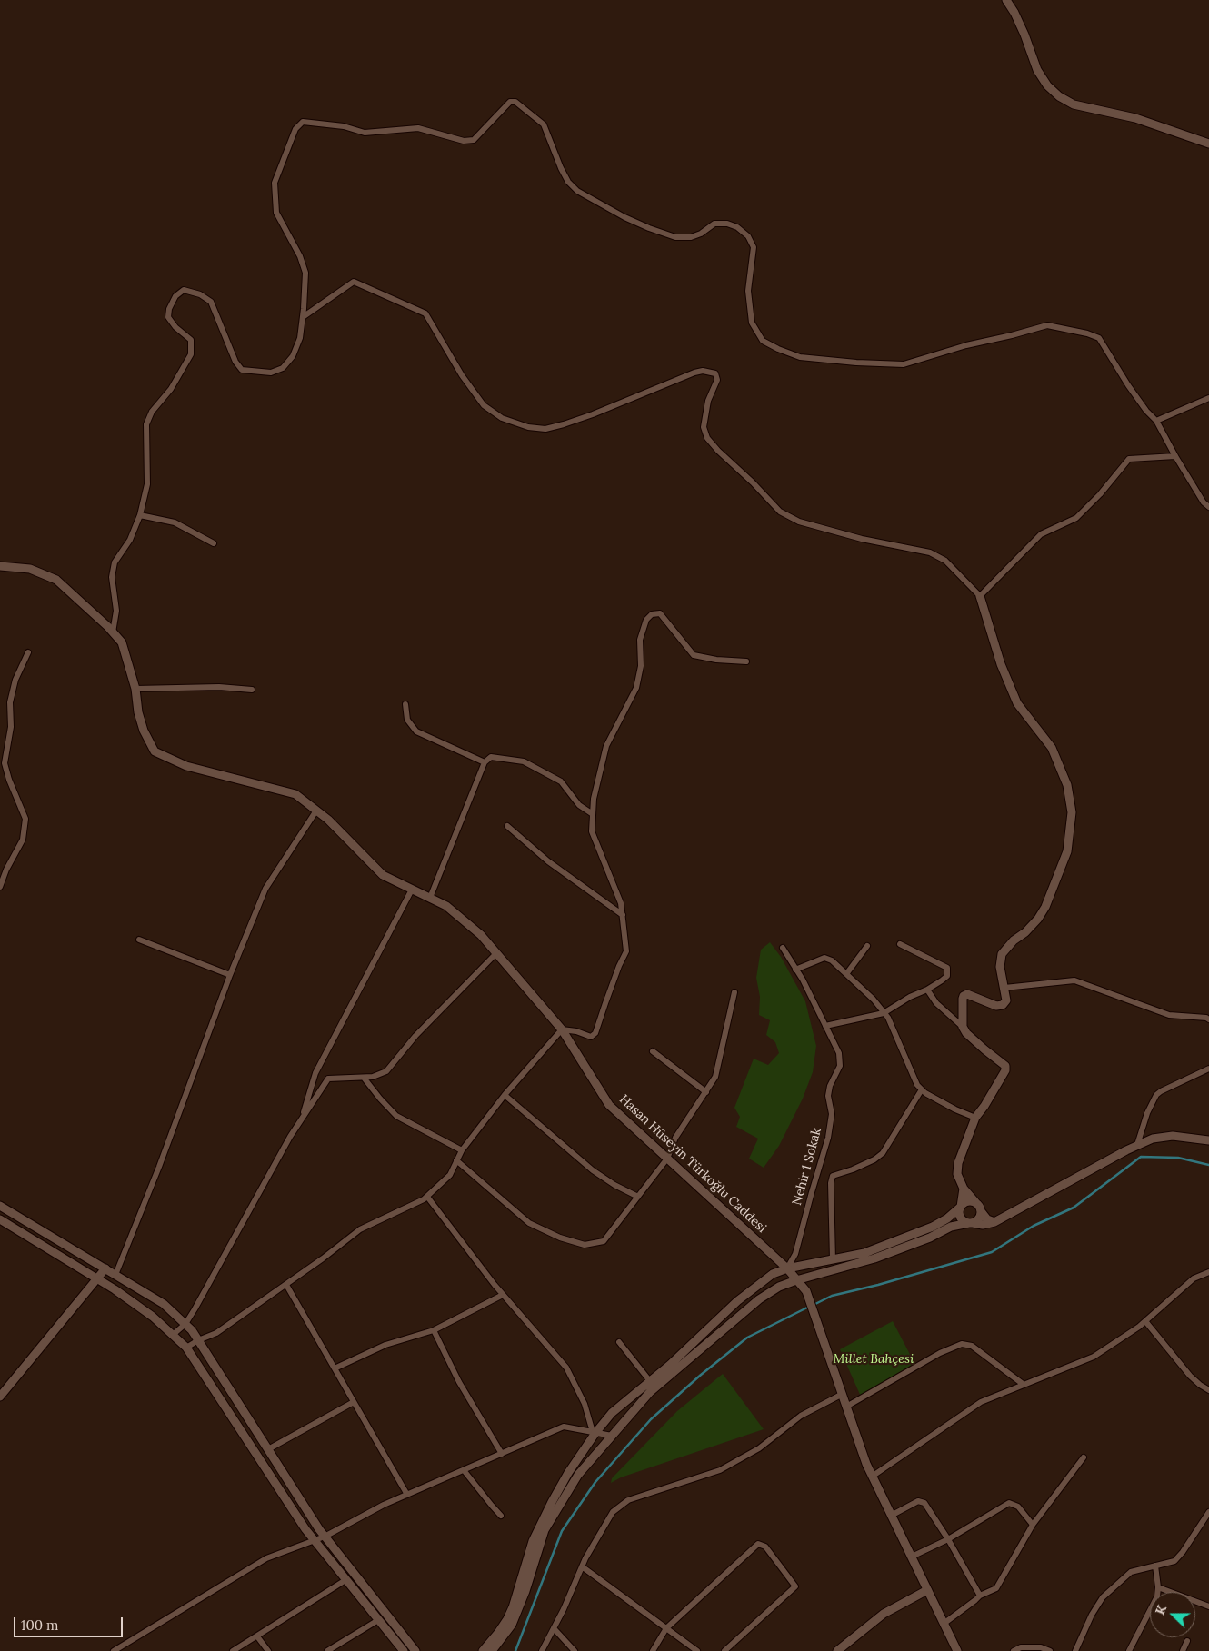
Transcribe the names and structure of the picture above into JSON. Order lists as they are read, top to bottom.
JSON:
{
  "streets": {
    "street": ["Hasan Hüseyin Türkoğlu Caddesi", "Nehir 1 Sokak"]
  },
  "crossings": [
    ["Hasan Hüseyin Türkoğlu Caddesi", "Nehir 1 Sokak"]
  ],
  "parks": ["Millet Bahçesi"],
  "scale_bar": "100 m",
  "north": "left"
}
